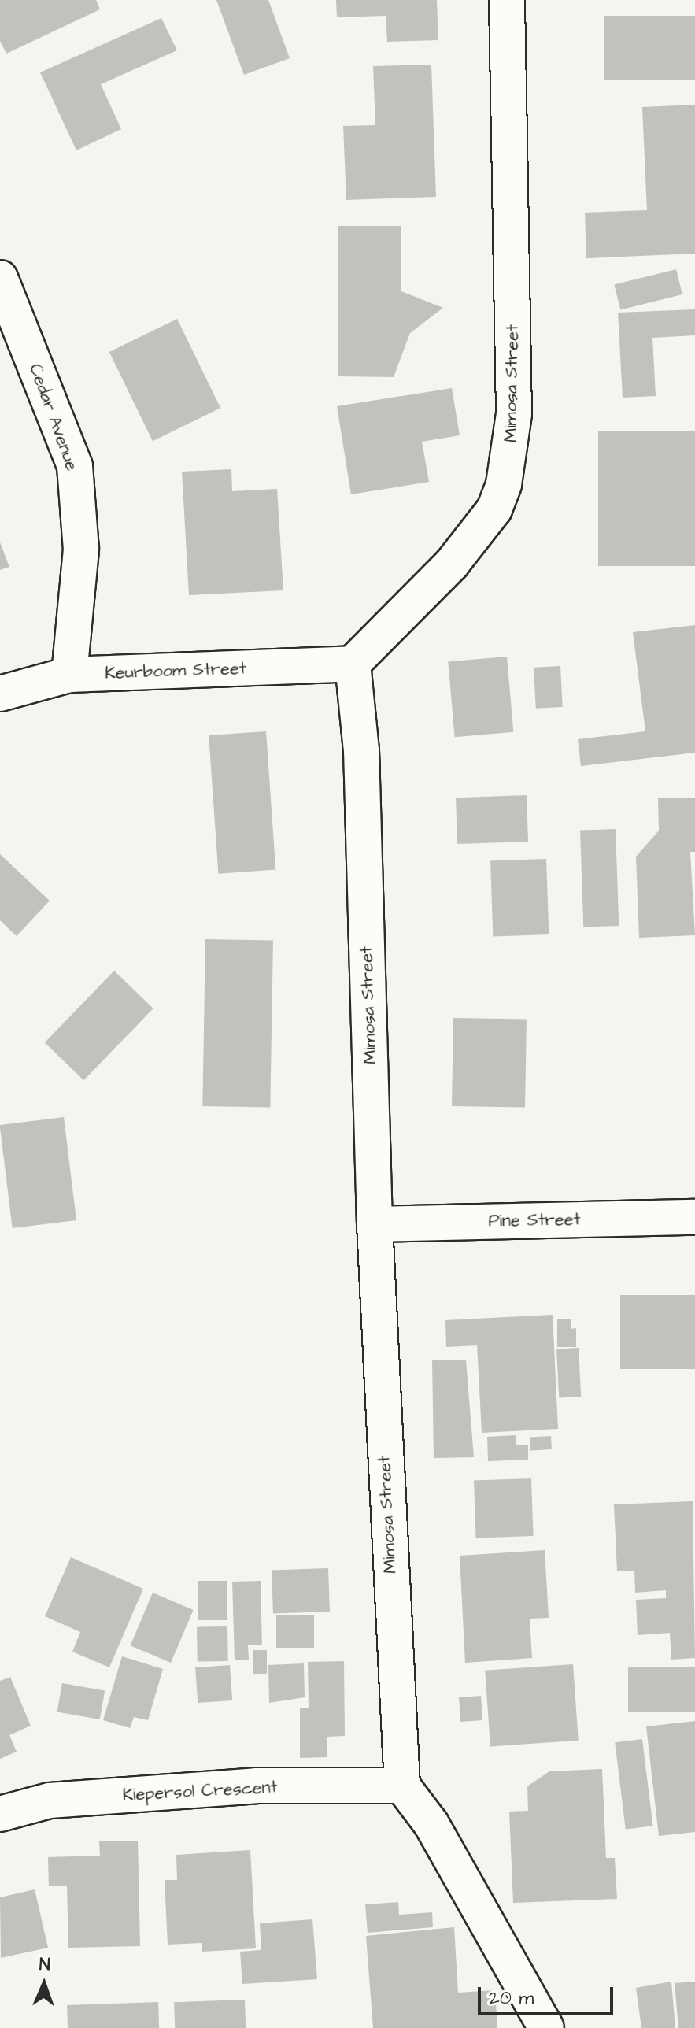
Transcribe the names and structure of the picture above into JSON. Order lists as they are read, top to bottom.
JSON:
{
  "streets": {
    "street": [
      "Mimosa Street",
      "Cedar Avenue",
      "Keurboom Street",
      "Pine Street",
      "Kiepersol Crescent"
    ]
  },
  "crossings": [
    ["Mimosa Street", "Keurboom Street"],
    ["Mimosa Street", "Pine Street"],
    ["Mimosa Street", "Kiepersol Crescent"],
    ["Cedar Avenue", "Keurboom Street"]
  ],
  "scale_bar": "20 m",
  "north": "top"
}
